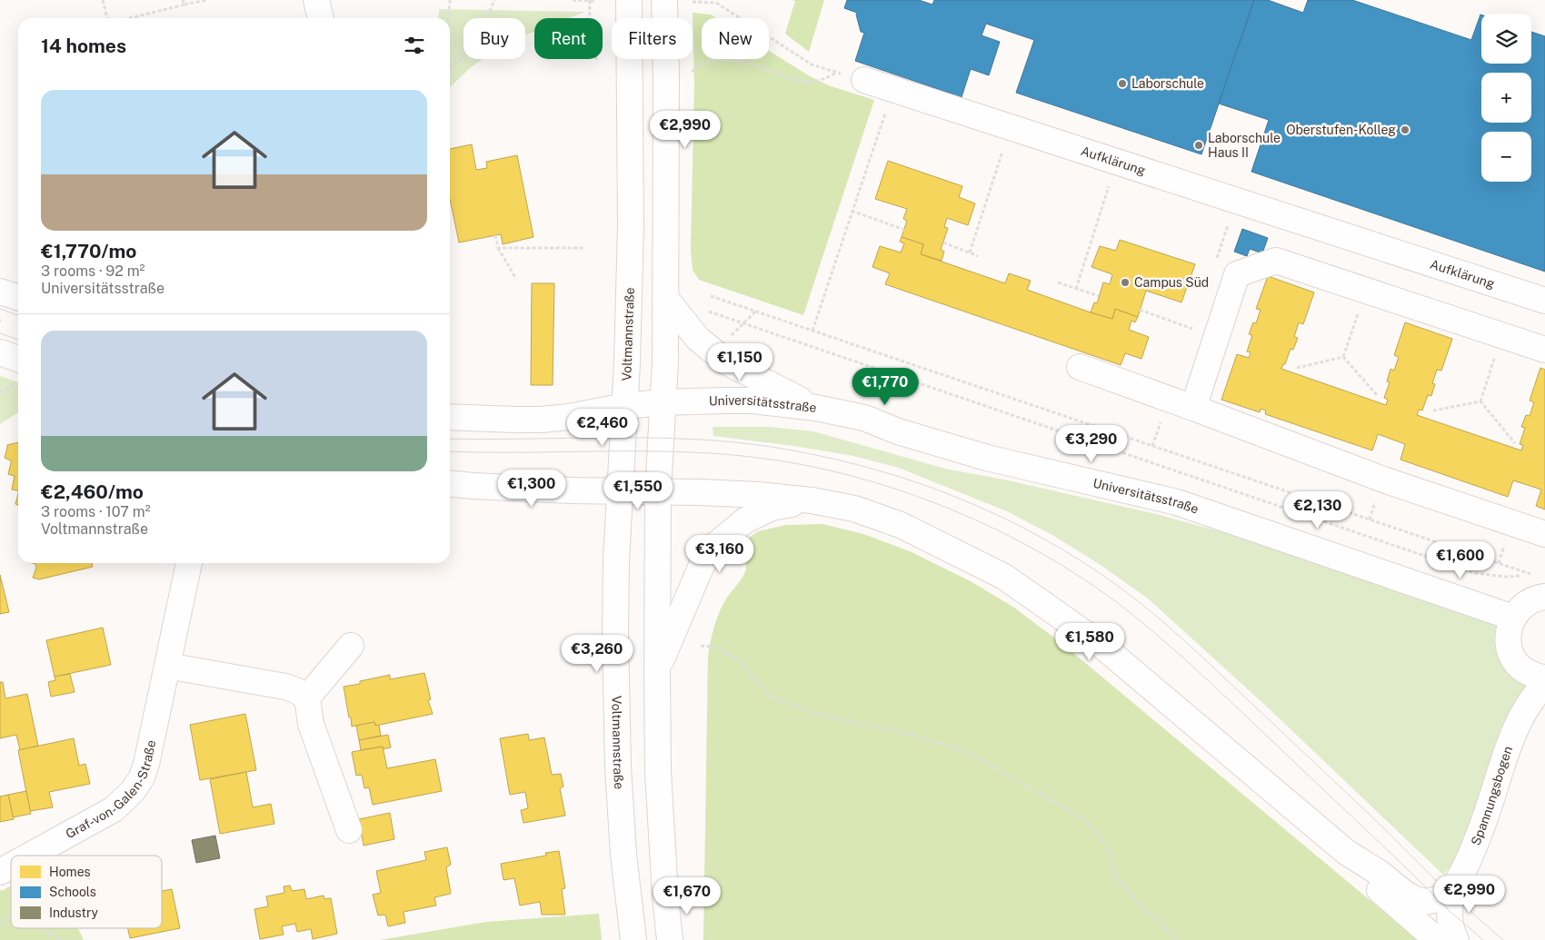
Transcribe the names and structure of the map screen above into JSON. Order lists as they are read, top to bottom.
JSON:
{
  "streets": {
    "street": [
      "Aufklärung",
      "Voltmannstraße",
      "Universitätsstraße",
      "Graf-von-Galen-Straße",
      "Spannungsbogen"
    ]
  },
  "crossings": [
    ["Voltmannstraße", "Universitätsstraße"]
  ],
  "places": [
    "Laborschule",
    "Oberstufen-Kolleg",
    "Laborschule Haus II",
    "Campus Süd"
  ],
  "legend": ["Homes", "Schools", "Industry"],
  "page": {
    "map_buttons": ["+", "−"],
    "chip": [
      "Buy",
      "Rent",
      "Filters",
      "New"
    ],
    "heading": "14 homes",
    "list": [
      {
        "name": "€1,770/mo",
        "note": "3 rooms · 92 m² · Universitätsstraße"
      },
      {
        "name": "€2,460/mo",
        "note": "3 rooms · 107 m² · Voltmannstraße"
      }
    ],
    "price": [
      "€2,990",
      "€1,150",
      "€1,770",
      "€2,460",
      "€3,290",
      "€1,300",
      "€1,550",
      "€2,130",
      "€3,160",
      "€1,600",
      "€1,580",
      "€3,260",
      "€2,990",
      "€1,670"
    ]
  }
}
